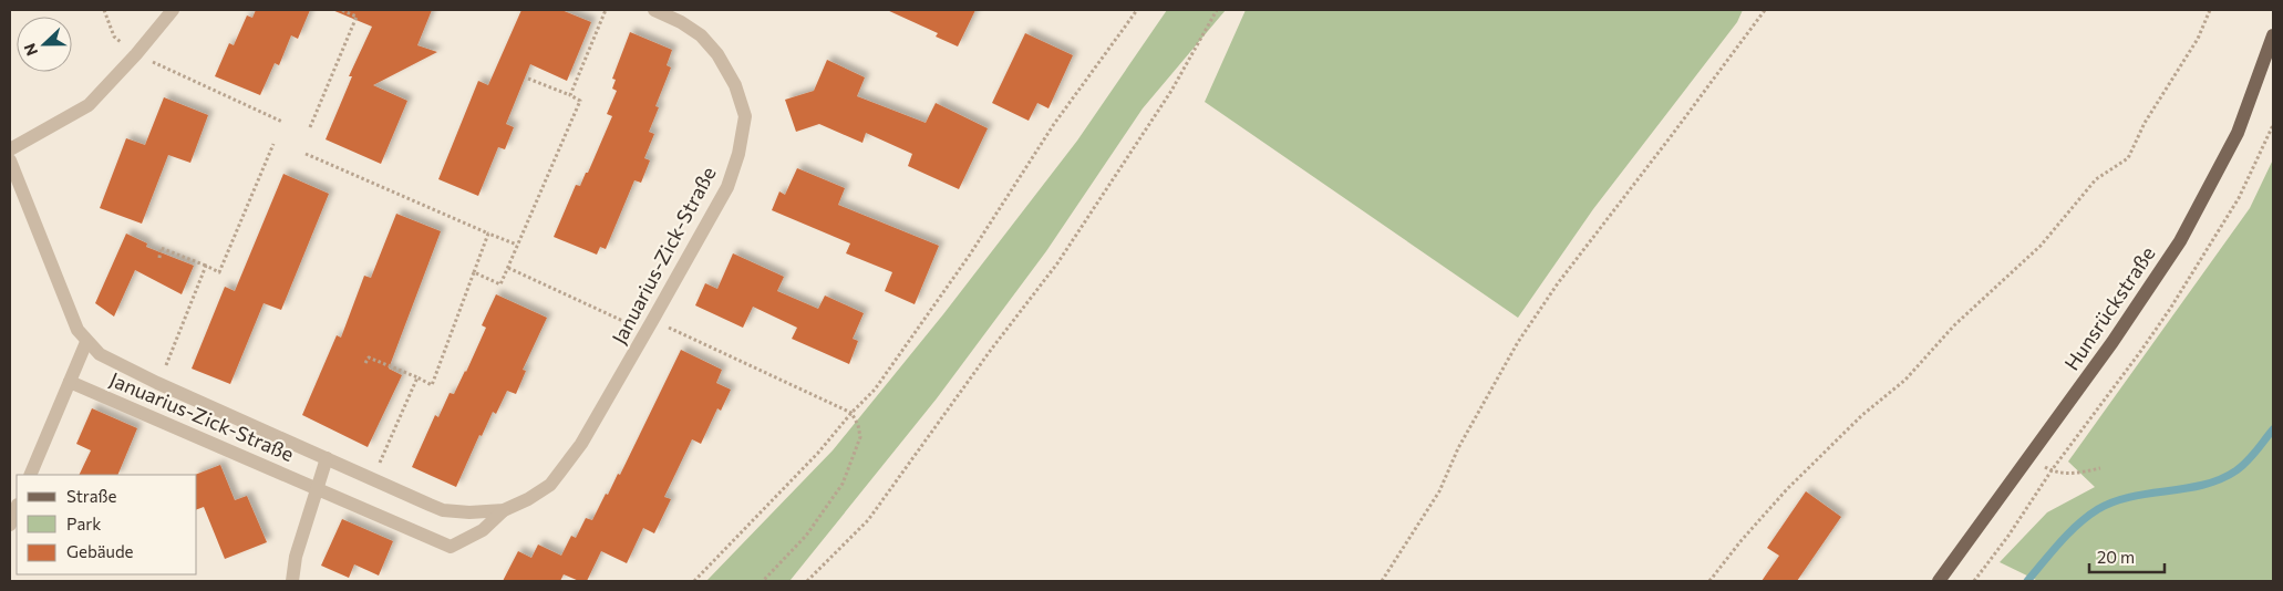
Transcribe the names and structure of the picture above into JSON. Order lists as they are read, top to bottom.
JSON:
{
  "streets": {
    "main road": ["Hunsrückstraße"],
    "street": ["Januarius-Zick-Straße"]
  },
  "legend": ["Straße", "Park", "Gebäude"],
  "scale_bar": "20 m",
  "north": "left"
}
